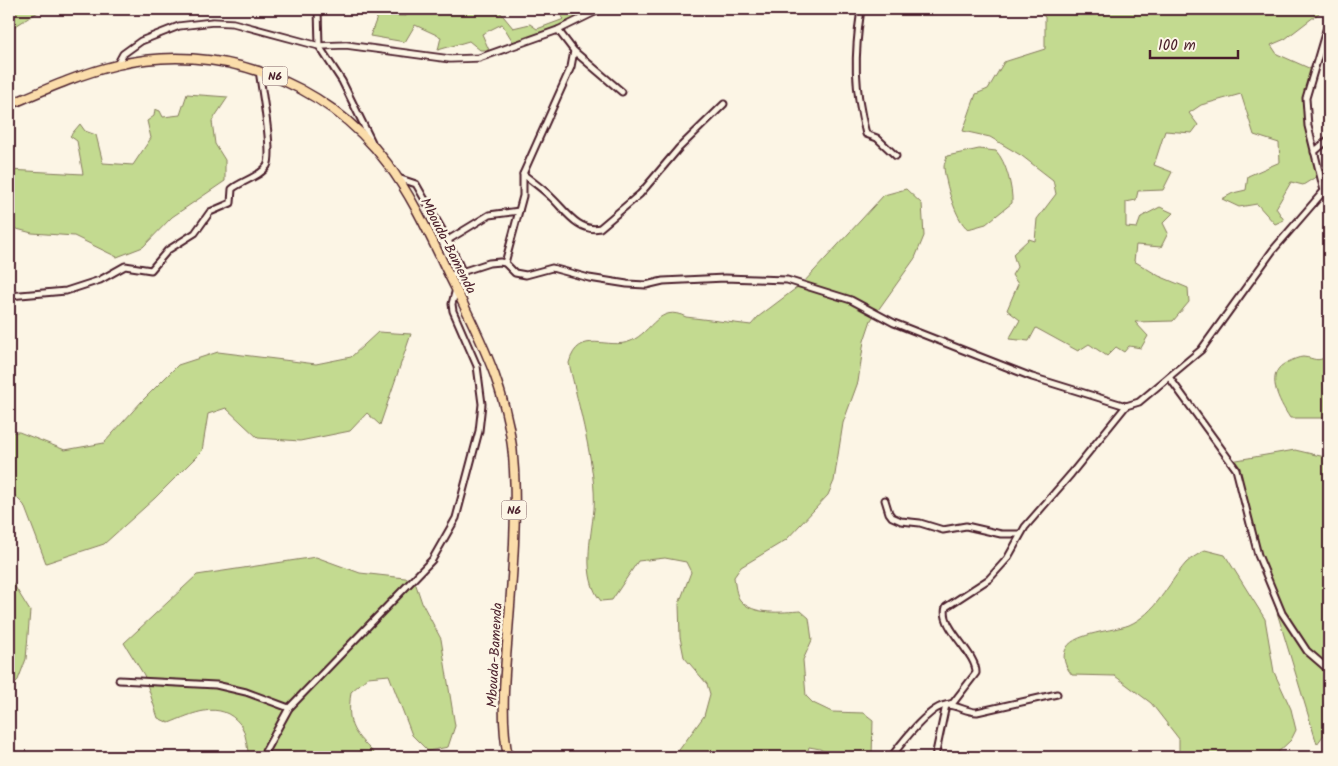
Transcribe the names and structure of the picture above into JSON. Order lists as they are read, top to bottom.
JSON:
{
  "streets": {
    "highway": ["N6", "Mbouda-Bamenda"]
  },
  "scale_bar": "100 m"
}
